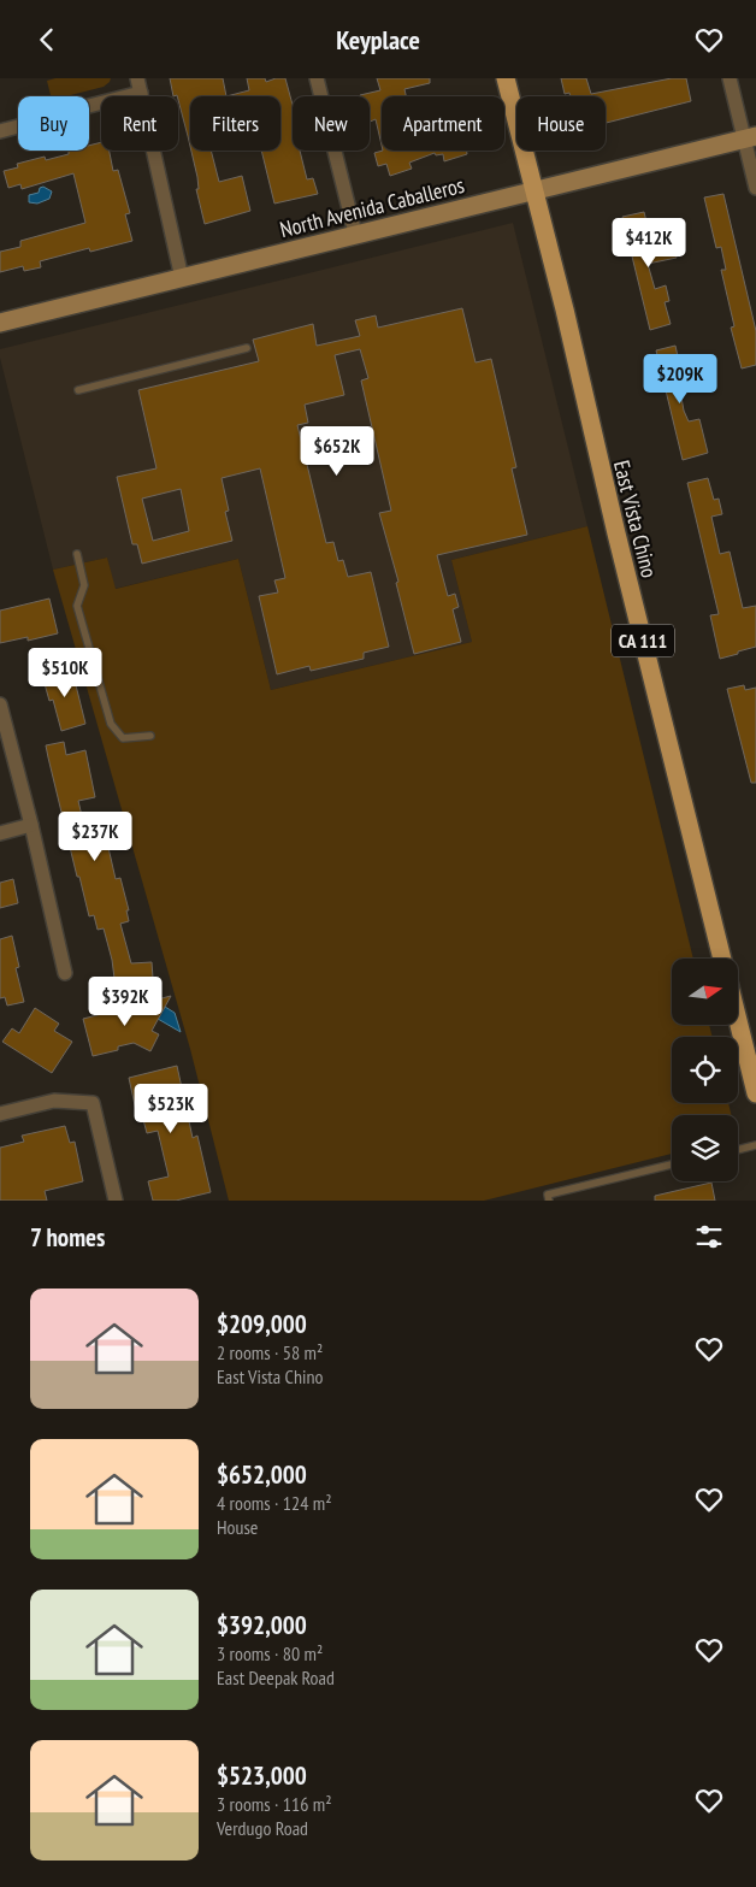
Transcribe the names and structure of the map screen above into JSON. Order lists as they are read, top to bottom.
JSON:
{
  "streets": {
    "main road": ["East Vista Chino", "CA 111"],
    "street": ["North Avenida Caballeros"]
  },
  "crossings": [
    ["North Avenida Caballeros", "East Vista Chino"]
  ],
  "north": "right",
  "page": {
    "header": "Keyplace",
    "chip": [
      "Buy",
      "Rent",
      "Filters",
      "New",
      "Apartment",
      "House"
    ],
    "price": [
      "$412K",
      "$209K",
      "$652K",
      "$510K",
      "$237K",
      "$392K",
      "$523K"
    ],
    "heading": "7 homes",
    "list": [
      {
        "name": "$209,000",
        "note": "2 rooms · 58 m² · East Vista Chino"
      },
      {
        "name": "$652,000",
        "note": "4 rooms · 124 m² · House"
      },
      {
        "name": "$392,000",
        "note": "3 rooms · 80 m² · East Deepak Road"
      },
      {
        "name": "$523,000",
        "note": "3 rooms · 116 m² · Verdugo Road"
      }
    ]
  }
}
